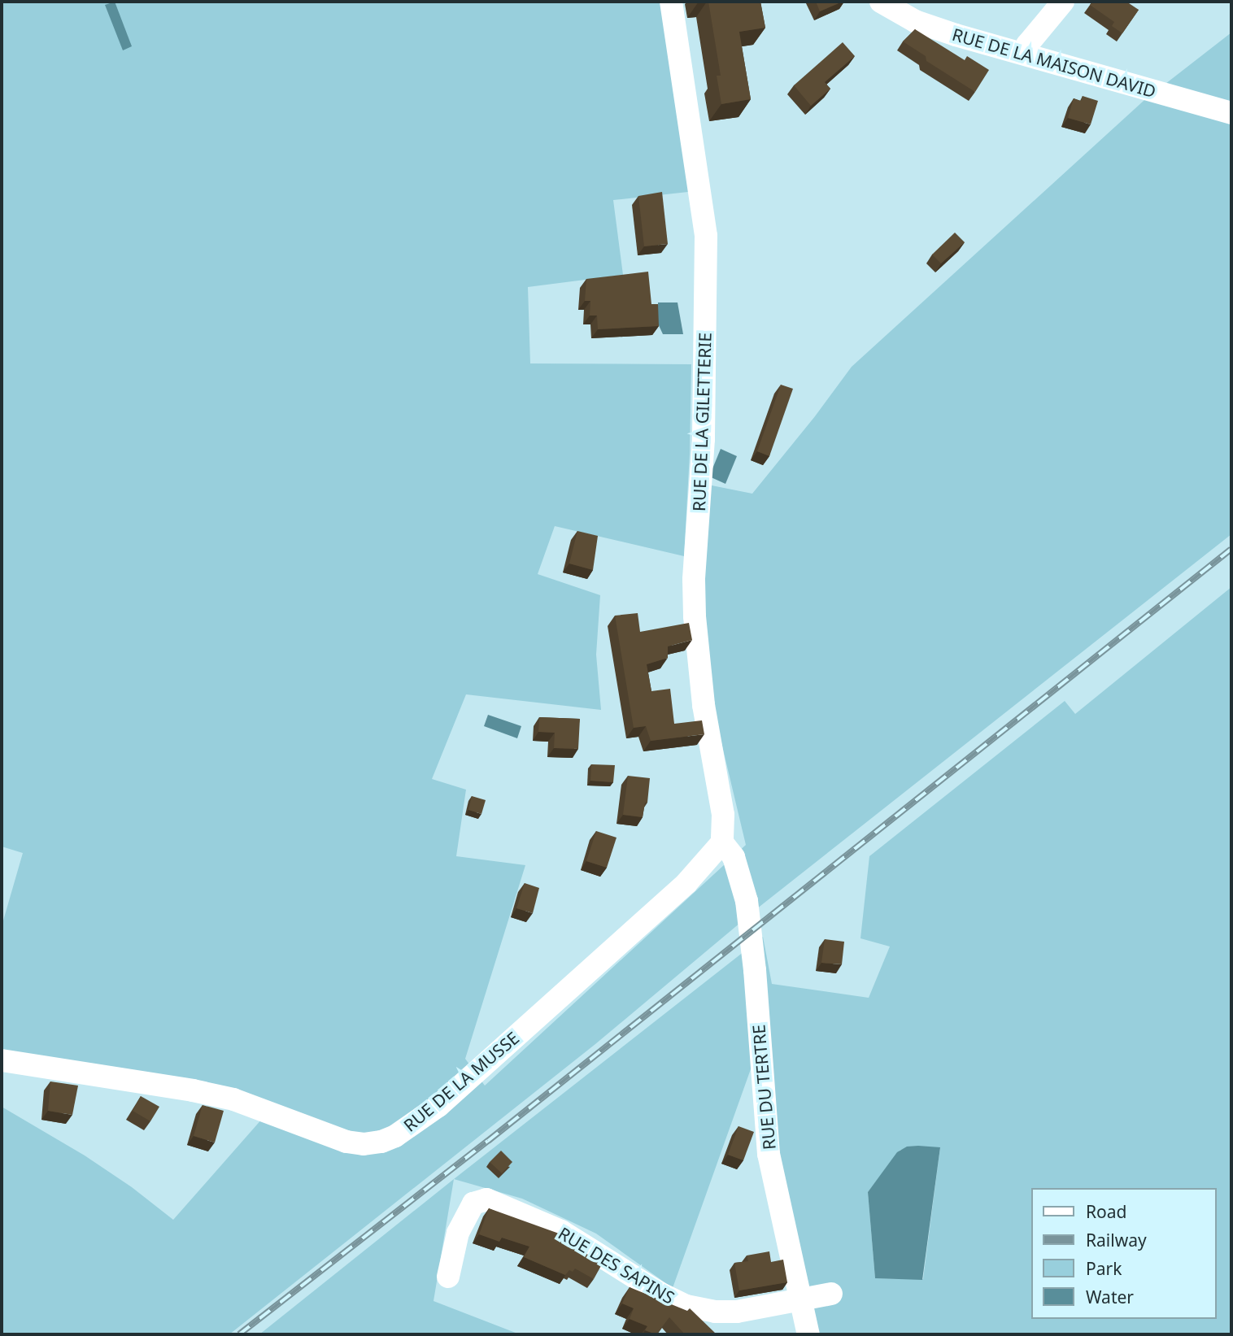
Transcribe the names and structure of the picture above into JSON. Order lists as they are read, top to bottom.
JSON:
{
  "streets": {
    "street": [
      "RUE DE LA MAISON DAVID",
      "RUE DE LA GILETTERIE",
      "RUE DE LA MUSSE",
      "RUE DU TERTRE",
      "RUE DES SAPINS"
    ]
  },
  "crossings": [
    ["RUE DE LA GILETTERIE", "RUE DE LA MUSSE"],
    ["RUE DE LA GILETTERIE", "RUE DU TERTRE"],
    ["RUE DE LA MUSSE", "RUE DU TERTRE"],
    ["RUE DU TERTRE", "RUE DES SAPINS"]
  ],
  "legend": [
    "Road",
    "Railway",
    "Park",
    "Water"
  ]
}
